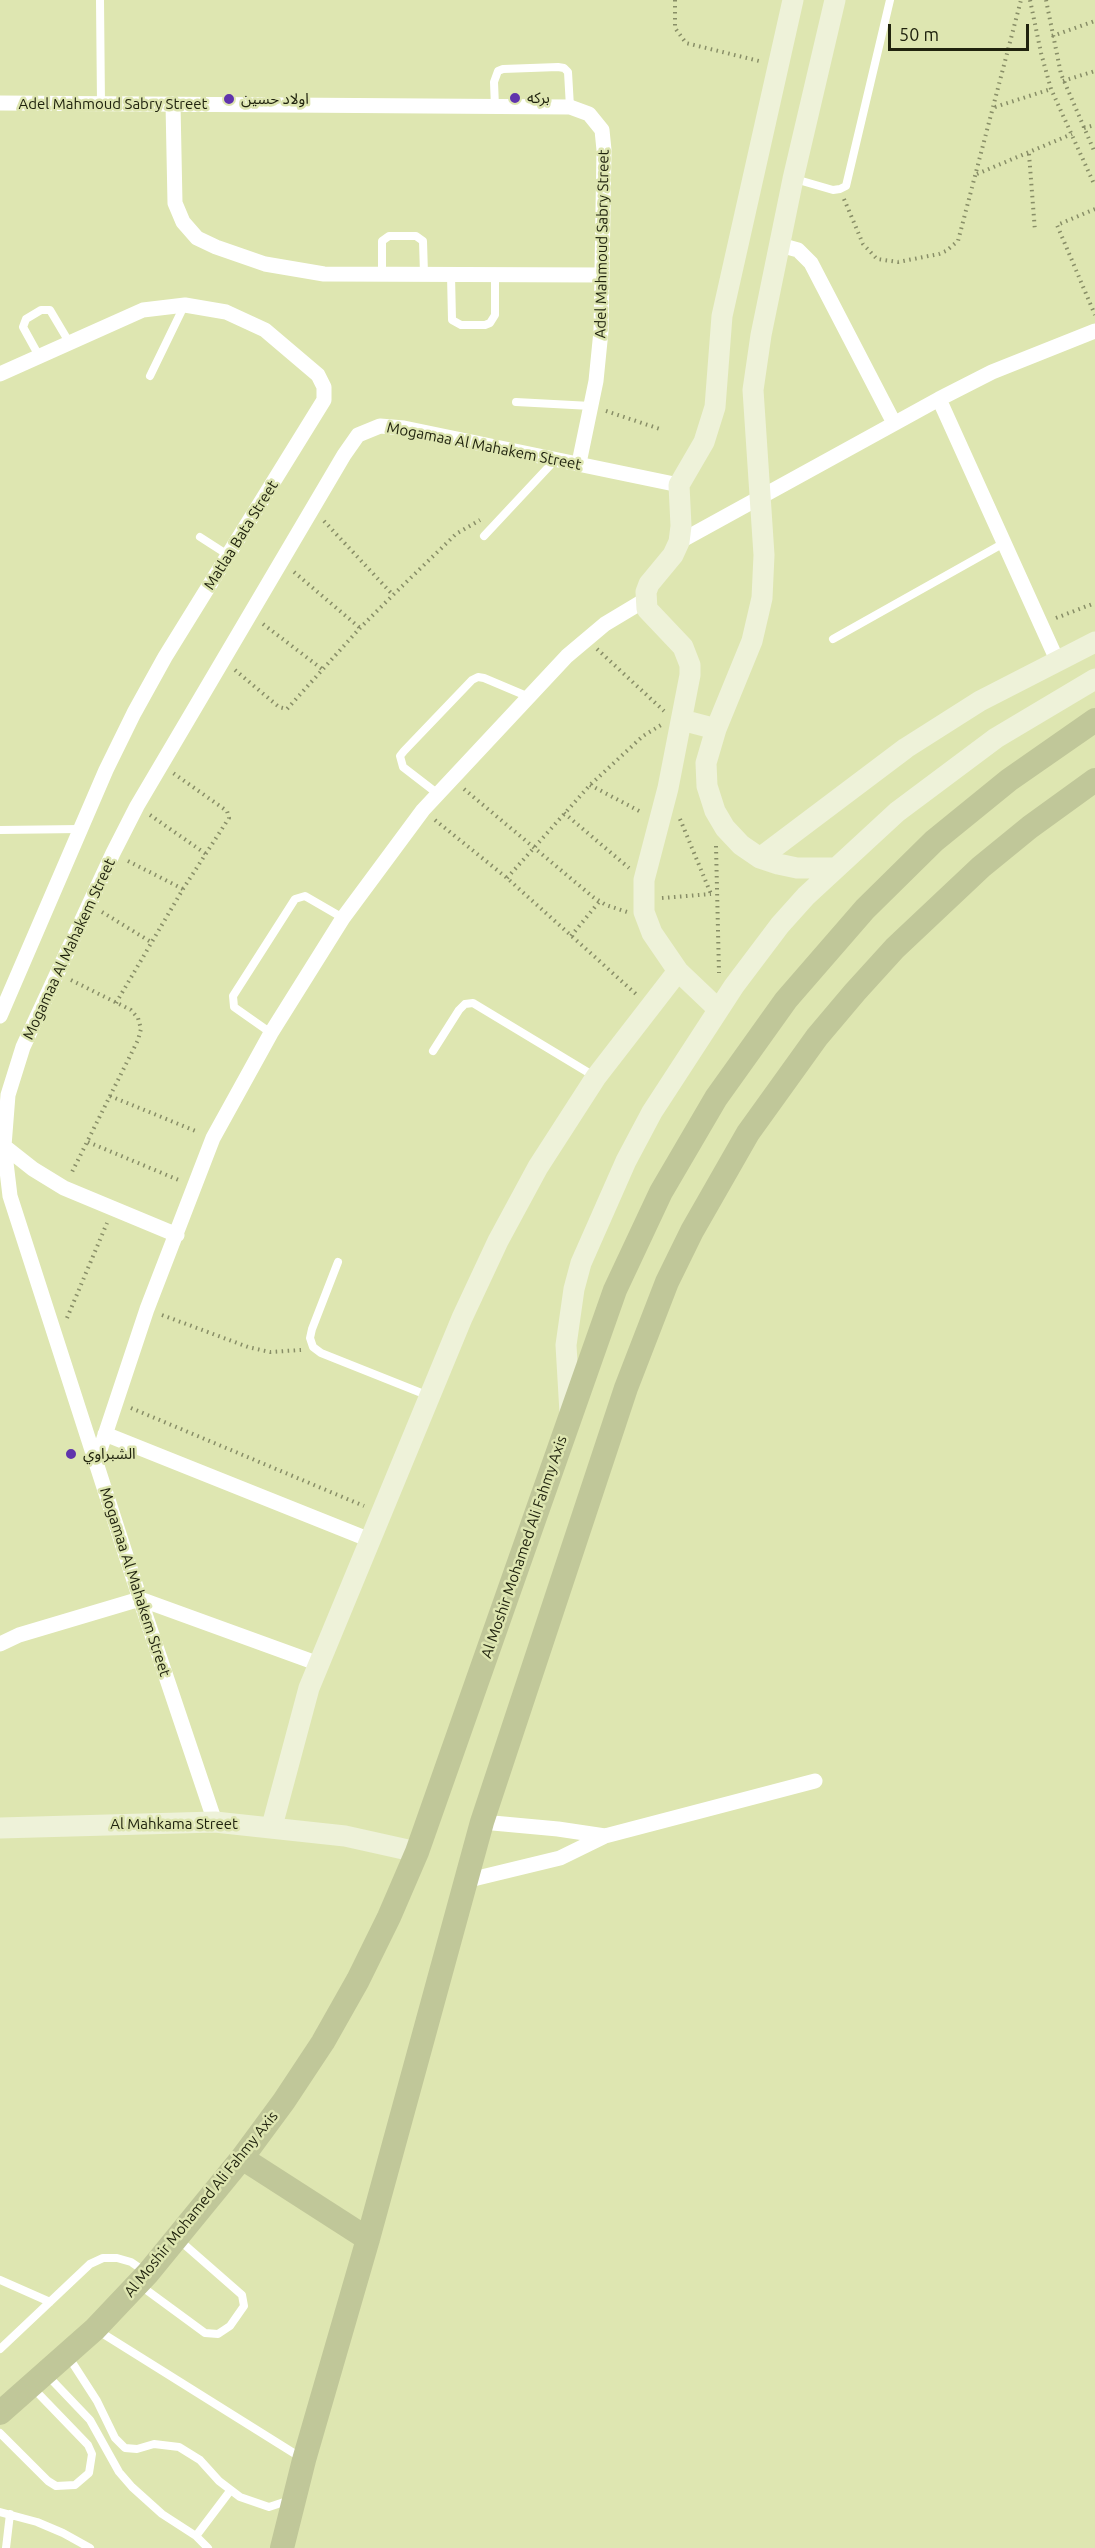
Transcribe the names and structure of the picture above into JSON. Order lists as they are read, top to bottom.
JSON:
{
  "streets": {
    "main road": ["Al Moshir Mohamed Ali Fahmy Axis"],
    "street": [
      "Adel Mahmoud Sabry Street",
      "Mogamaa Al Mahakem Street",
      "Matlaa Bata Street",
      "Al Mahkama Street"
    ]
  },
  "crossings": [
    ["Adel Mahmoud Sabry Street", "Mogamaa Al Mahakem Street"],
    ["Mogamaa Al Mahakem Street", "Al Mahkama Street"],
    ["Al Moshir Mohamed Ali Fahmy Axis", "Al Mahkama Street"]
  ],
  "places": ["بركه", "اولاد حسين", "الشبراوي"],
  "scale_bar": "50 m"
}
